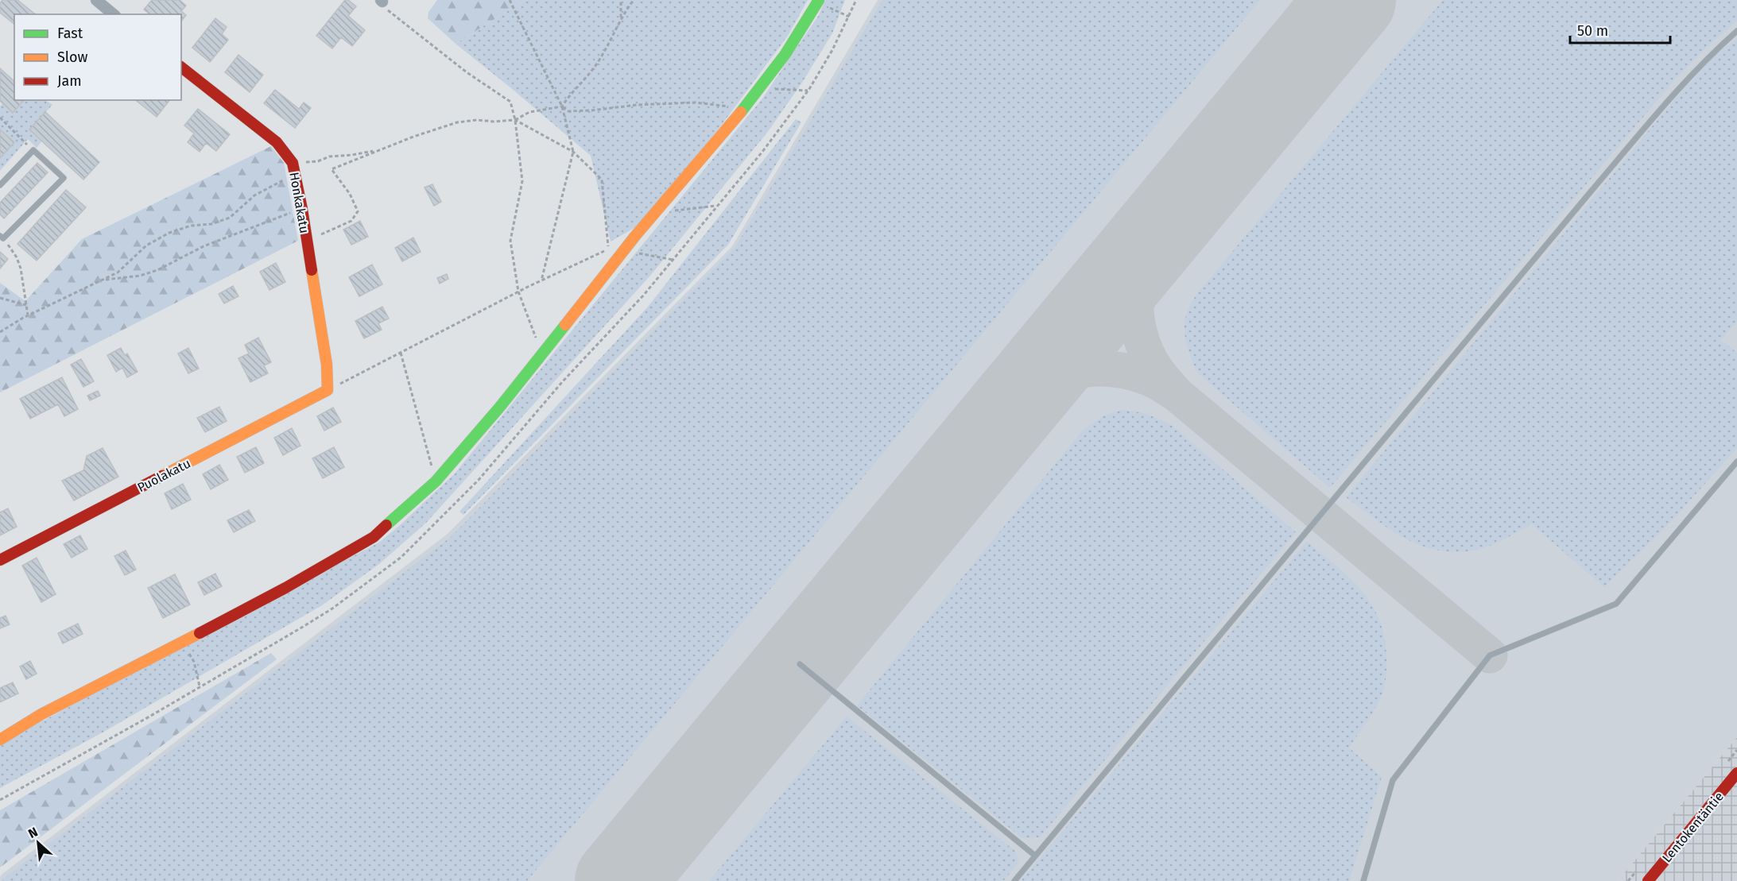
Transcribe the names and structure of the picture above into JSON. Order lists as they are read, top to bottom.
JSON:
{
  "streets": {
    "street": ["Honkakatu", "Puolakatu", "Lentokentäntie"]
  },
  "crossings": [
    ["Honkakatu", "Puolakatu"]
  ],
  "legend": ["Fast", "Slow", "Jam"],
  "scale_bar": "50 m",
  "north": "top left"
}
